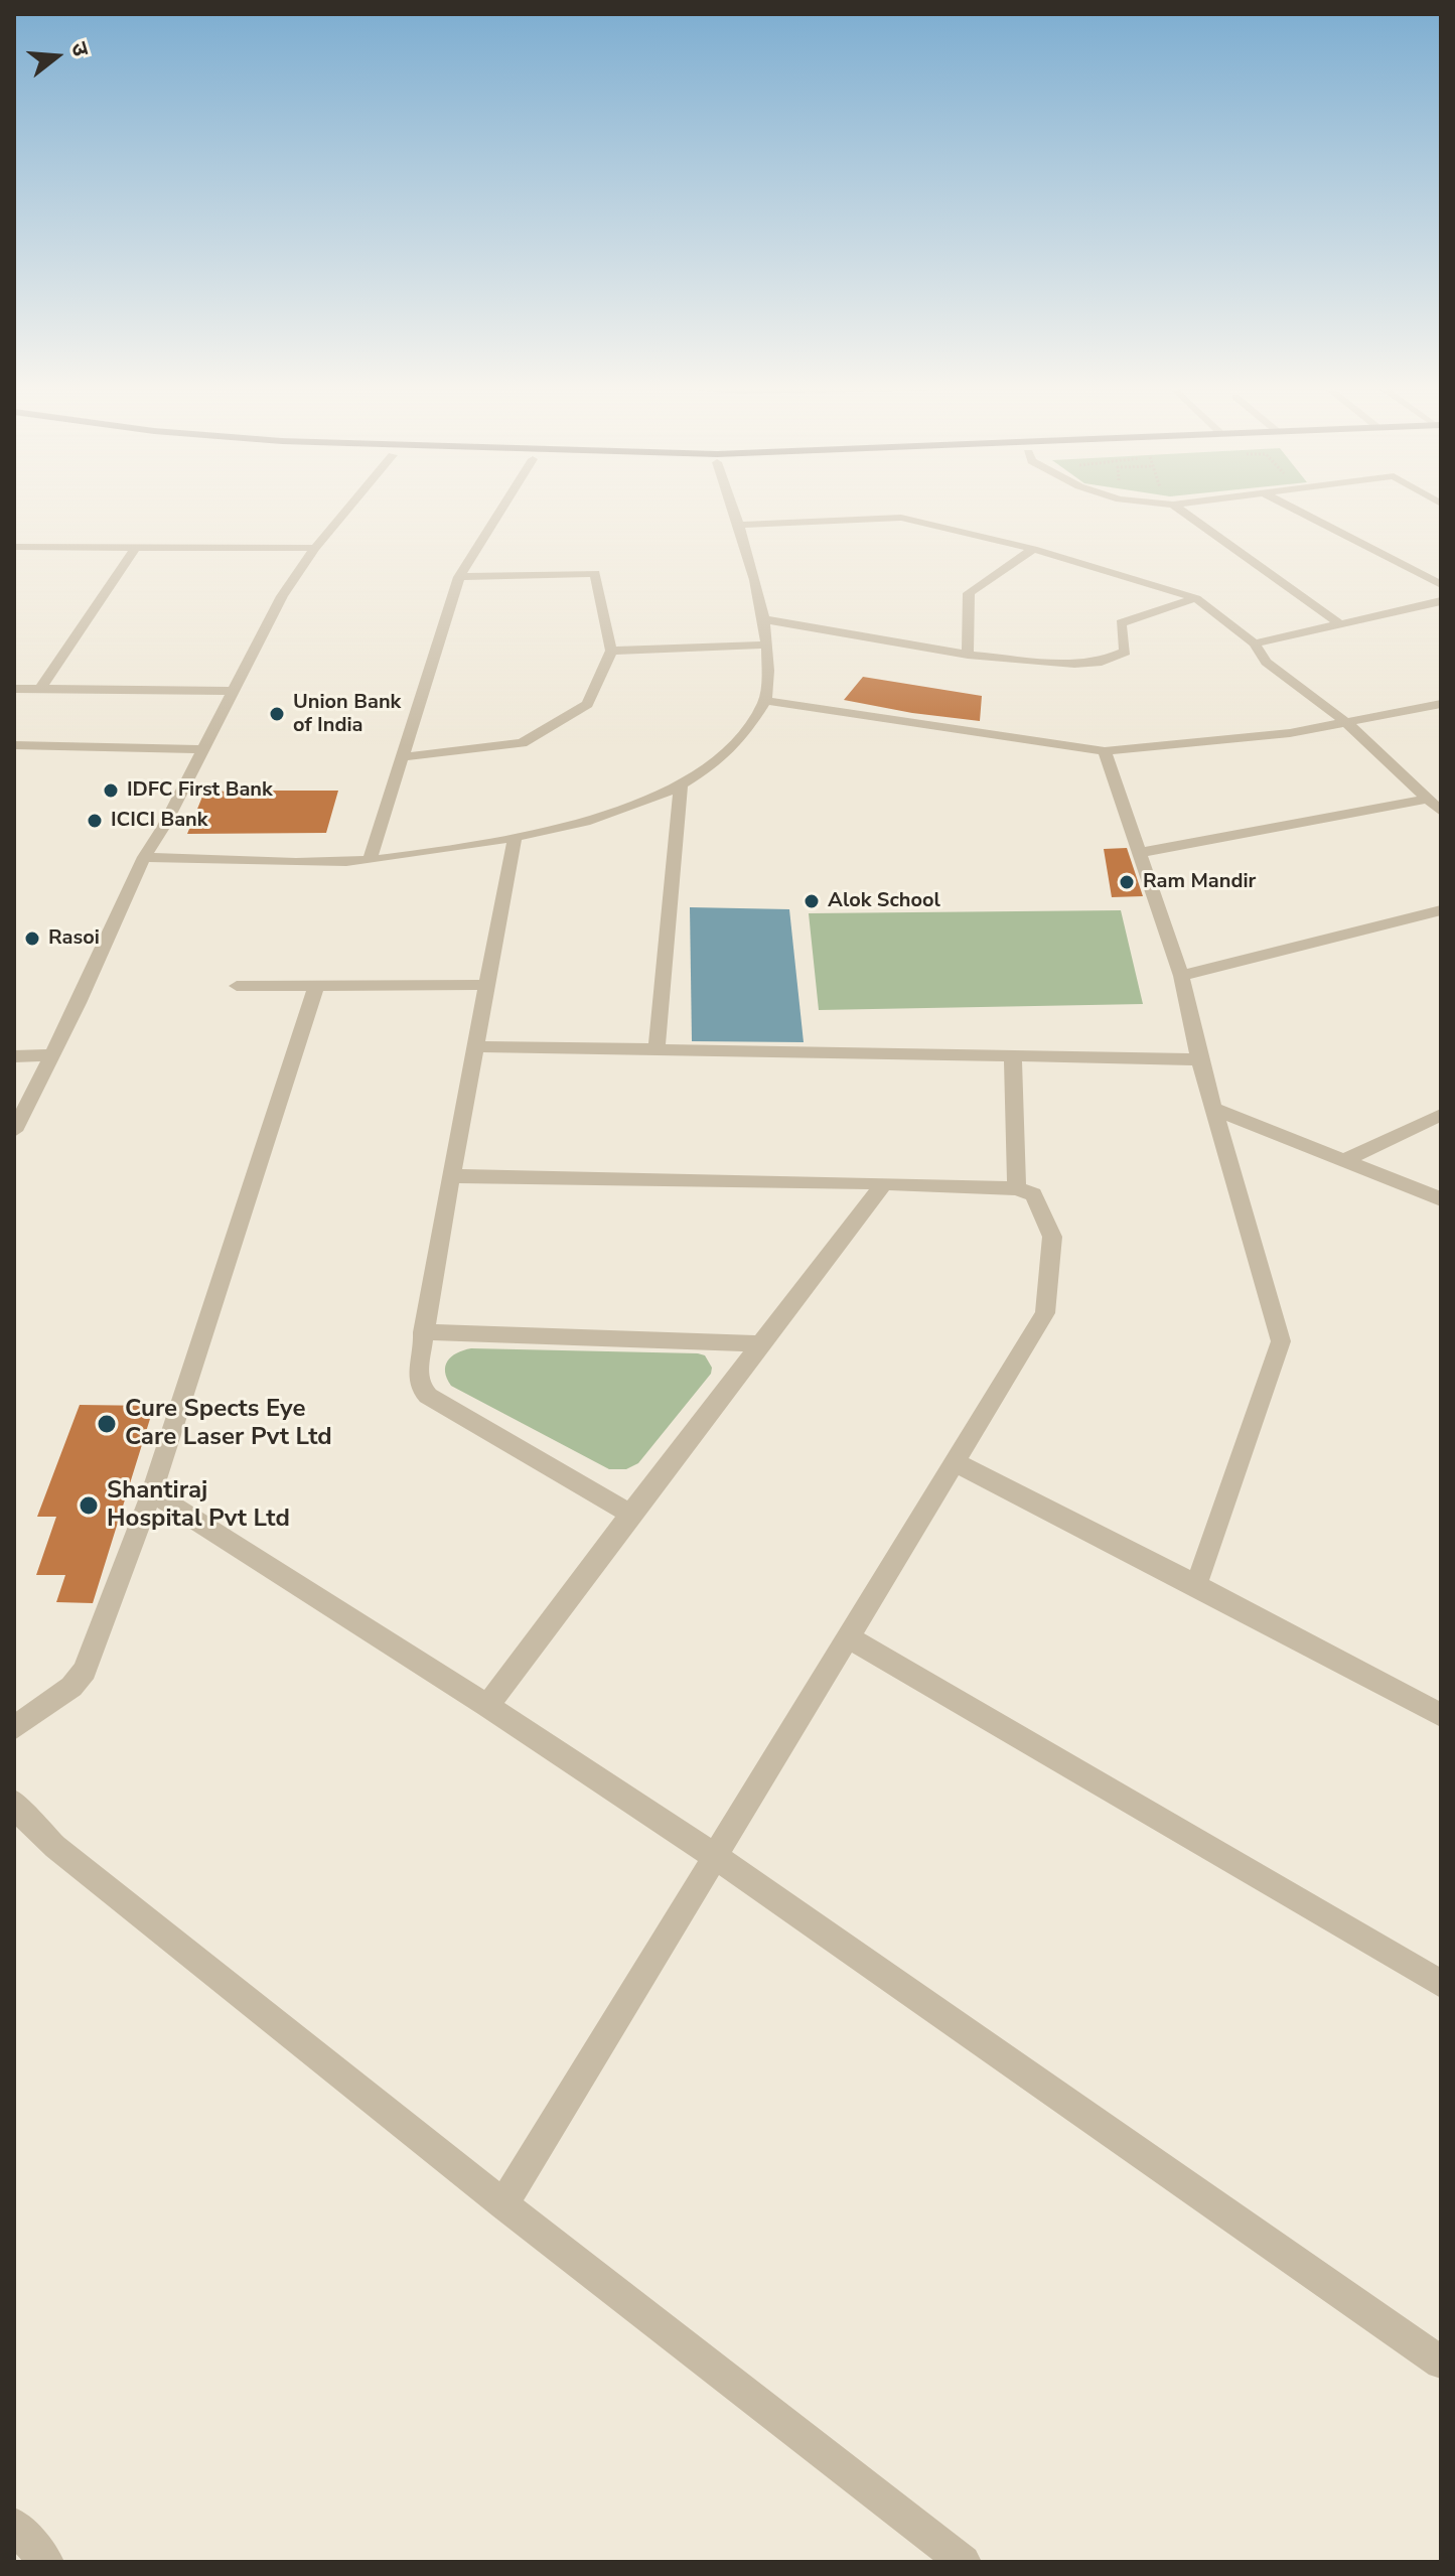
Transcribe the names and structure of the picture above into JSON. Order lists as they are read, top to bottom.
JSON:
{
  "places": [
    "Union Bank of India",
    "IDFC First Bank",
    "ICICI Bank",
    "Ram Mandir",
    "Alok School",
    "Rasoi",
    "Cure Spects Eye Care Laser Pvt Ltd",
    "Shantiraj Hospital Pvt Ltd"
  ],
  "north": "right"
}
